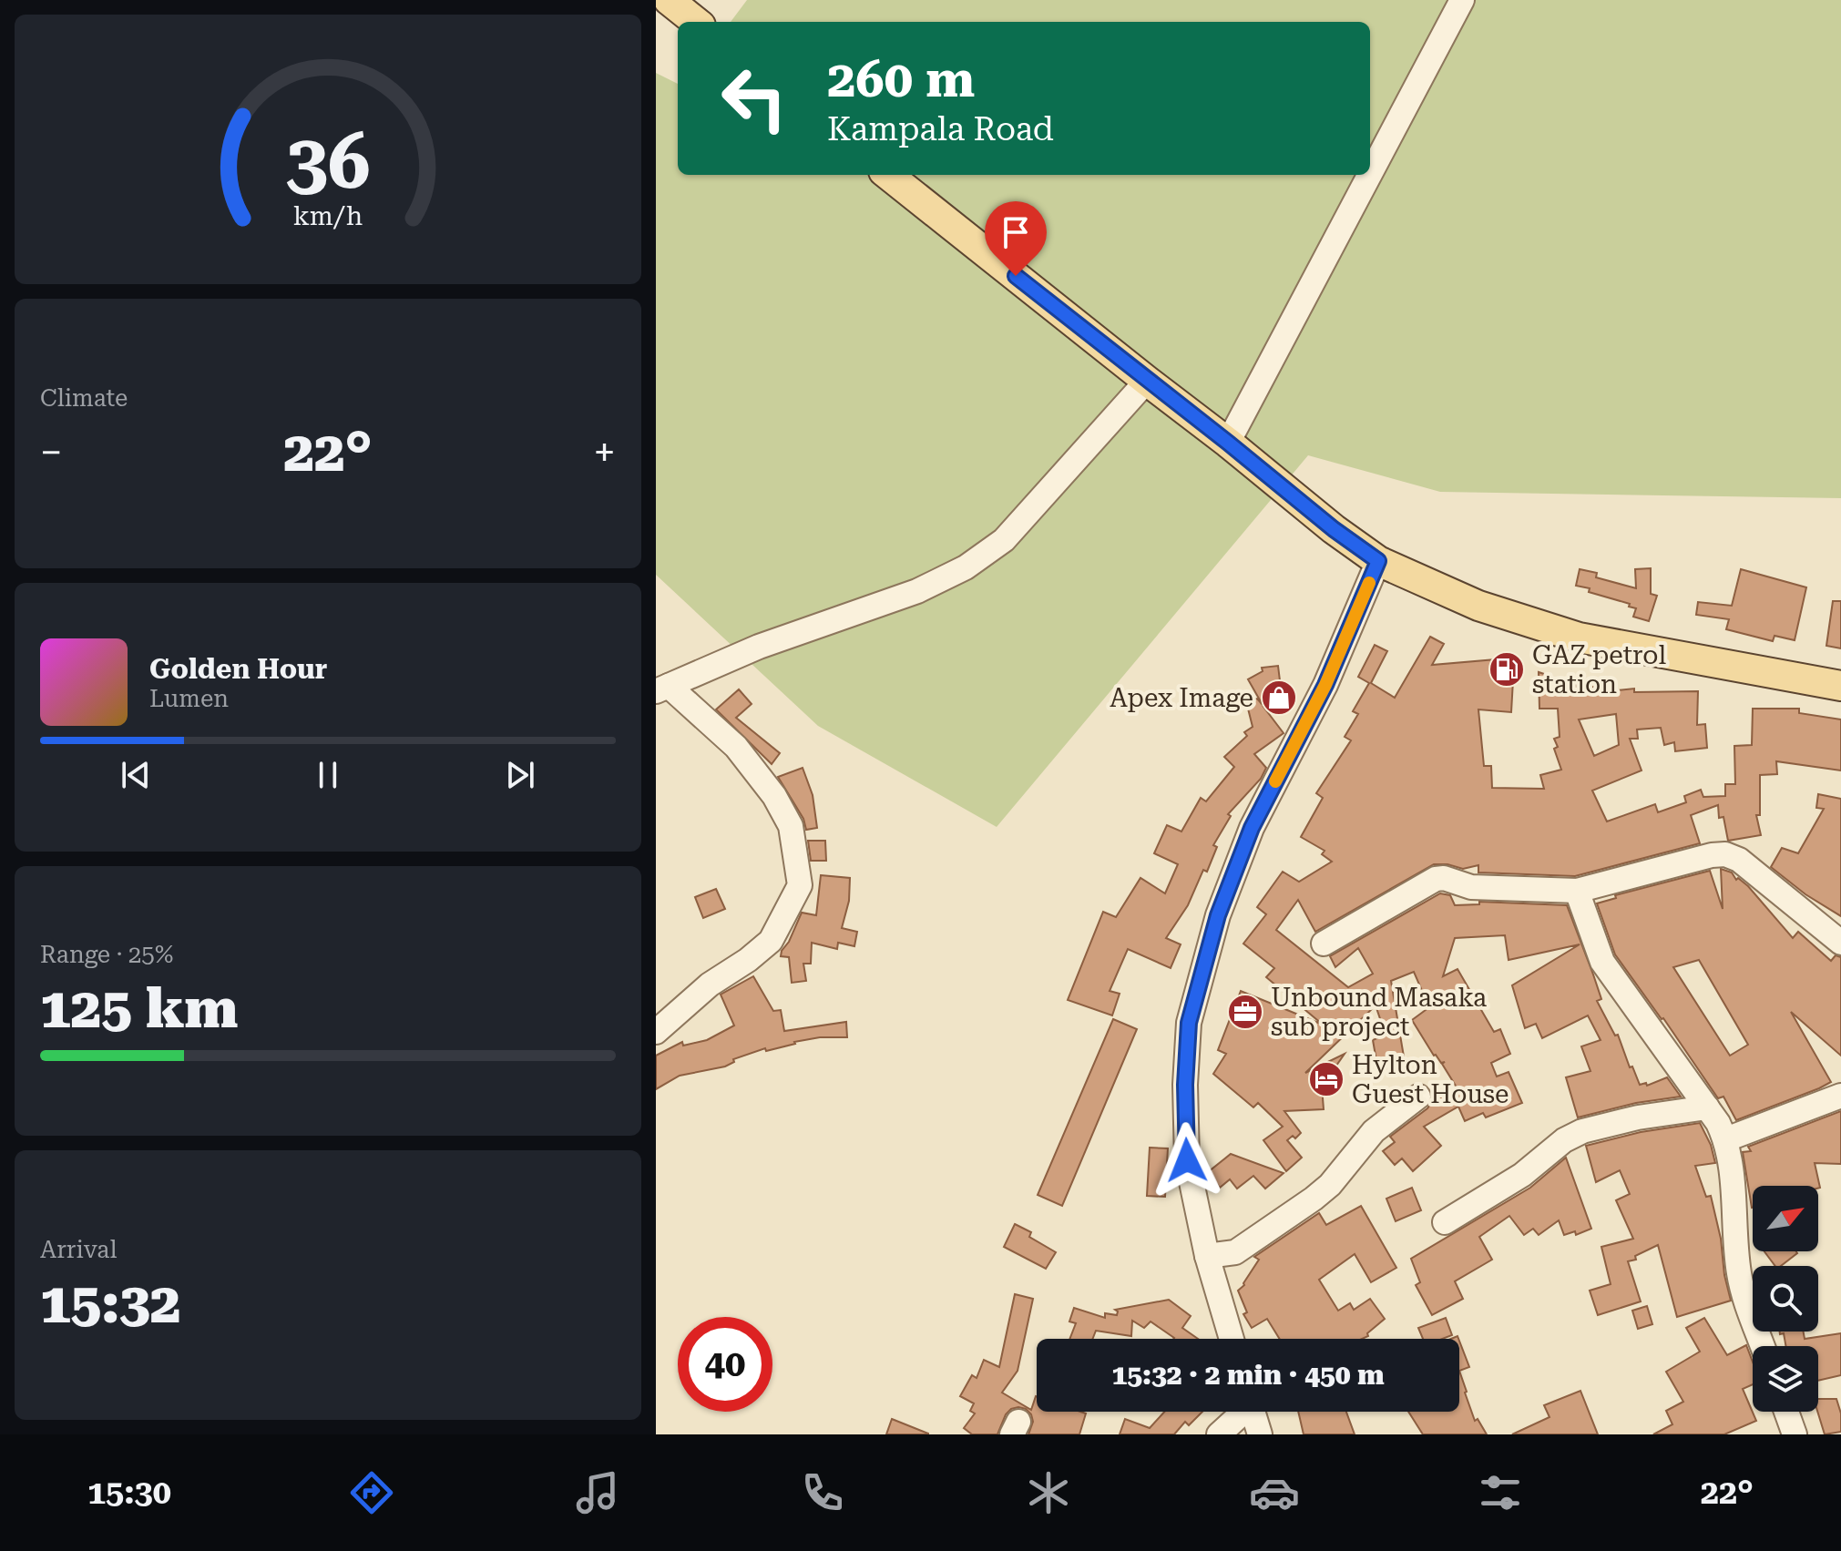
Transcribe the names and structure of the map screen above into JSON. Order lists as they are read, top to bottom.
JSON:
{
  "places": {
    "fuel station": ["GAZ petrol station"],
    "shop": ["Apex Image"],
    "office": ["Unbound Masaka sub project"],
    "hotel": ["Hylton Guest House"]
  },
  "north": "top right",
  "page": {
    "turn": ["260 m", "Kampala Road"],
    "tile": [
      "Climate",
      ["Range · 25%", "125 km"],
      ["Arrival", "15:32"]
    ],
    "heat": ["−", "22°", "+"],
    "song": ["Golden Hour", "Lumen"],
    "limit": "40",
    "trip": "15:32 · 2 min · 450 m",
    "tabs": ["15:30", "22°"],
    "gauge": ["36", "km/h"]
  }
}
